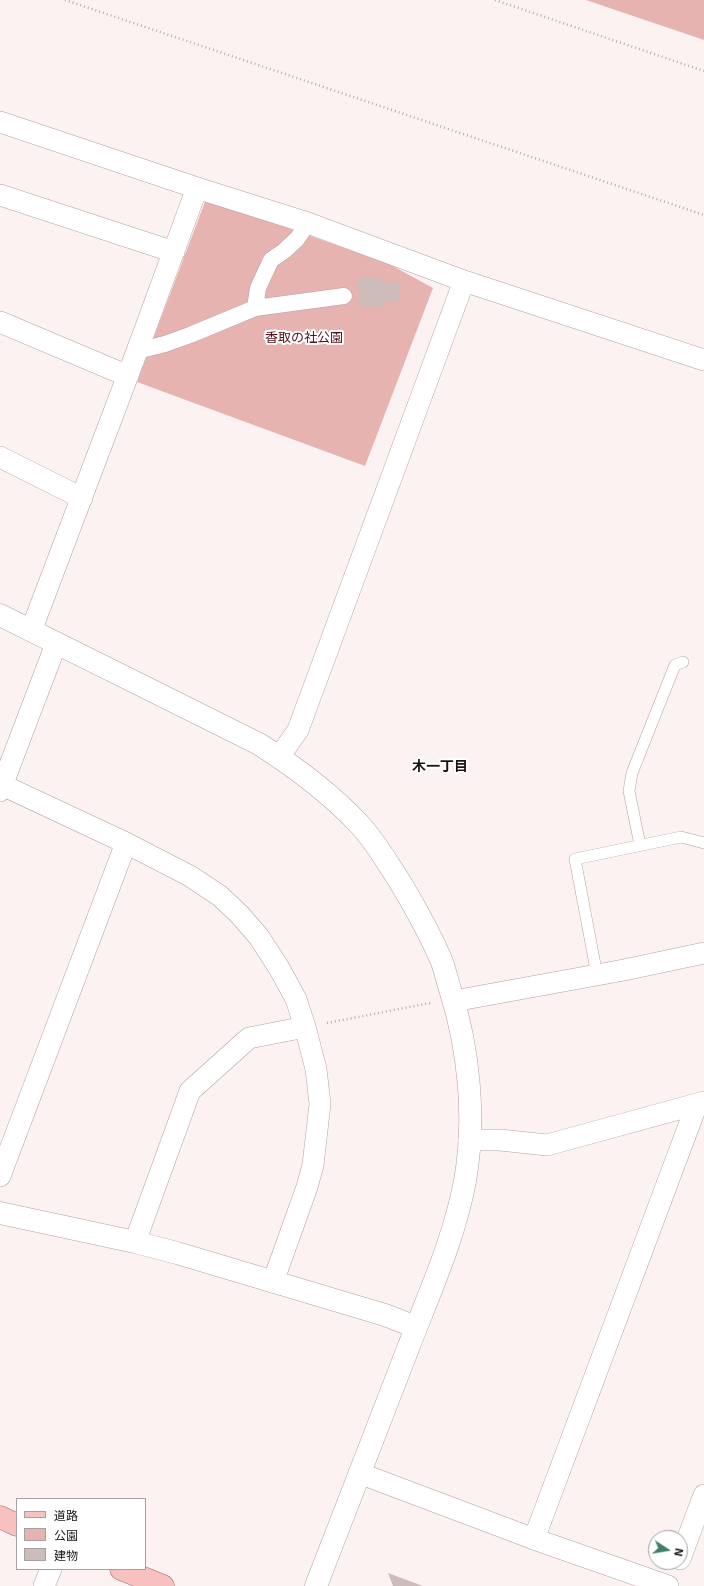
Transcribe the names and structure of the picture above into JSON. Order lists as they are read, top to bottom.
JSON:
{
  "districts": ["木一丁目"],
  "parks": ["香取の社公園"],
  "legend": ["道路", "公園", "建物"],
  "north": "right"
}
